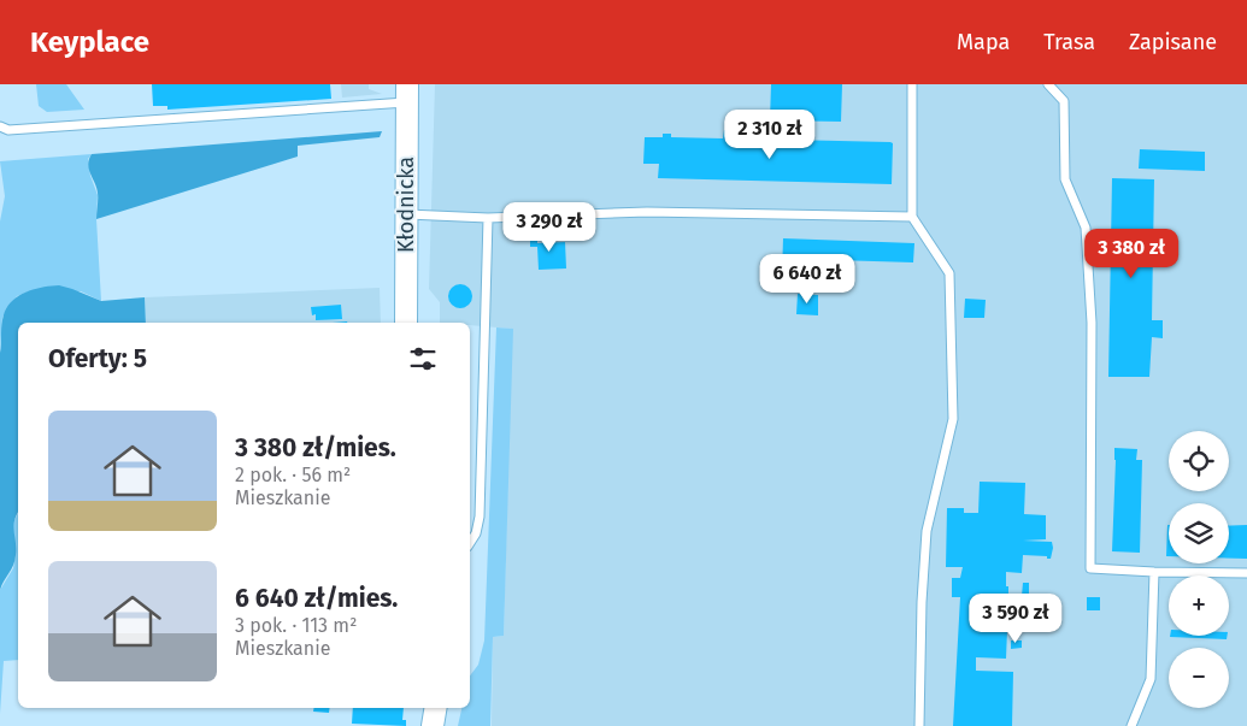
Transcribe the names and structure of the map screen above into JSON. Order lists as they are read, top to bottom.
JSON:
{
  "streets": {
    "street": ["Kłodnicka"]
  },
  "page": {
    "header": "Keyplace",
    "nav": ["Mapa", "Trasa", "Zapisane"],
    "price": [
      "2 310 zł",
      "3 290 zł",
      "3 380 zł",
      "6 640 zł",
      "3 590 zł"
    ],
    "heading": "Oferty: 5",
    "list": [
      {
        "name": "3 380 zł/mies.",
        "note": "2 pok. · 56 m² · Mieszkanie"
      },
      {
        "name": "6 640 zł/mies.",
        "note": "3 pok. · 113 m² · Mieszkanie"
      }
    ],
    "map_buttons": ["+", "−"]
  }
}
